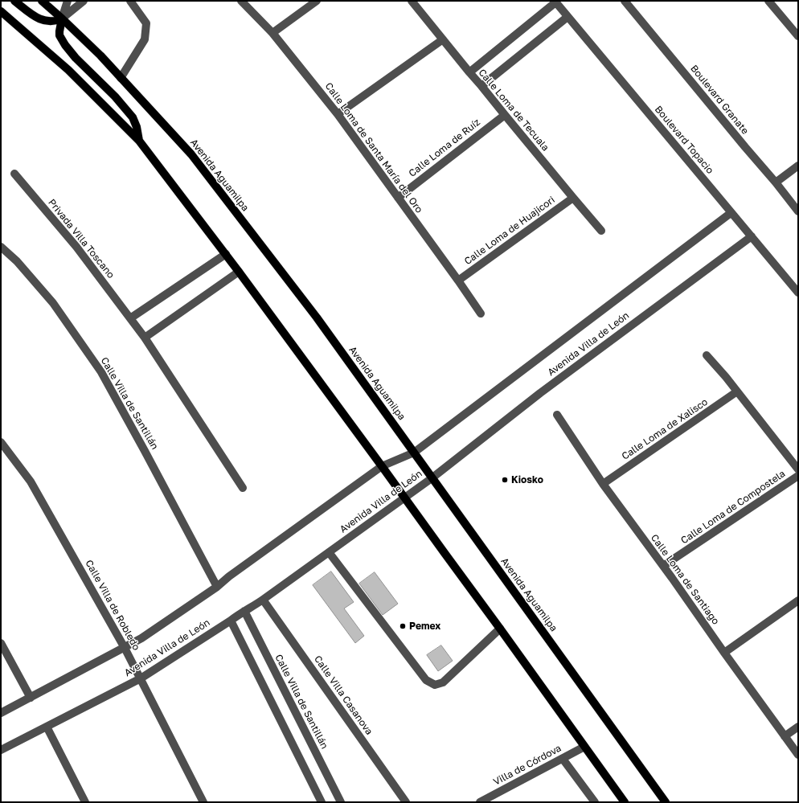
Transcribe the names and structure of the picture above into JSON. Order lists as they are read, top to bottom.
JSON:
{
  "streets": {
    "main road": ["Avenida Aguamilpa"],
    "street": [
      "Boulevard Granate",
      "Calle Loma de Tecuala",
      "Boulevard Topacio",
      "Calle Loma de Santa María del Oro",
      "Calle Loma de Ruíz",
      "Calle Loma de Huajicori",
      "Privada Villa Toscano",
      "Avenida Villa de León",
      "Calle Villa de Santillán",
      "Calle Loma de Xalisco",
      "Calle Loma de Compostela",
      "Calle Loma de Santiago",
      "Calle Villa de Robledo",
      "Calle Villa Casanova",
      "Villa de Córdova"
    ]
  },
  "crossings": [
    ["Calle Loma de Tecuala", "Calle Loma de Ruíz"],
    ["Calle Loma de Tecuala", "Calle Loma de Huajicori"],
    ["Boulevard Topacio", "Avenida Villa de León"],
    ["Calle Loma de Santa María del Oro", "Calle Loma de Ruíz"],
    ["Calle Loma de Santa María del Oro", "Calle Loma de Huajicori"],
    ["Avenida Aguamilpa", "Avenida Villa de León"],
    ["Avenida Villa de León", "Calle Villa de Santillán"],
    ["Avenida Villa de León", "Calle Villa de Robledo"],
    ["Avenida Villa de León", "Calle Villa Casanova"],
    ["Calle Loma de Xalisco", "Calle Loma de Santiago"],
    ["Calle Loma de Compostela", "Calle Loma de Santiago"]
  ],
  "places": ["Kiosko", "Pemex"]
}
